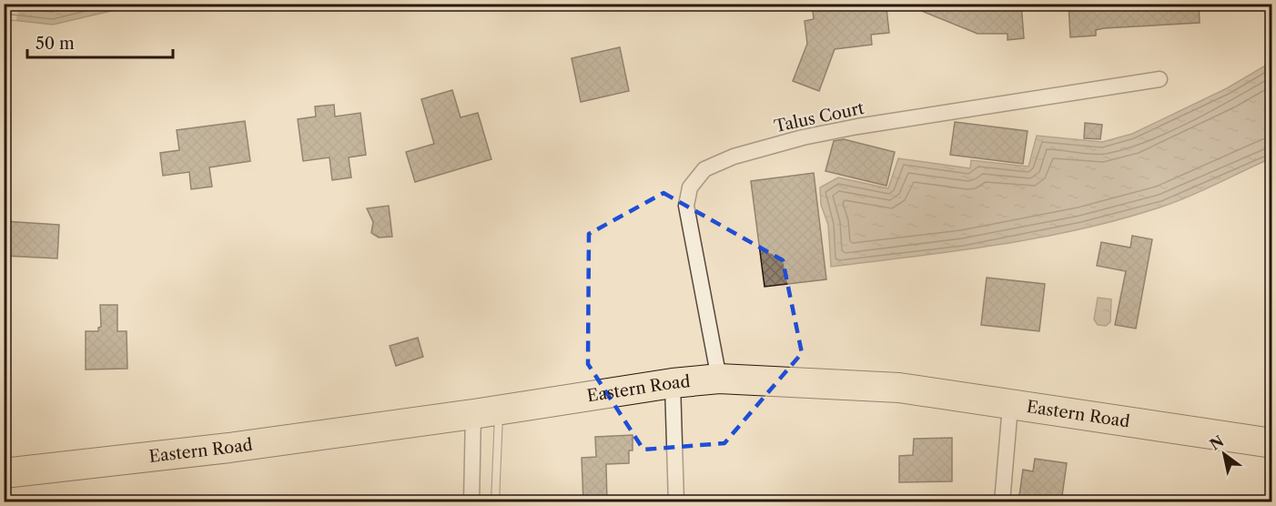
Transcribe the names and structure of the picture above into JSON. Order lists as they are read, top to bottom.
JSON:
{
  "streets": {
    "highway": ["Eastern Road"],
    "street": ["Talus Court"]
  },
  "crossings": [
    ["Talus Court", "Eastern Road"]
  ],
  "scale_bar": "50 m",
  "north": "top left"
}
